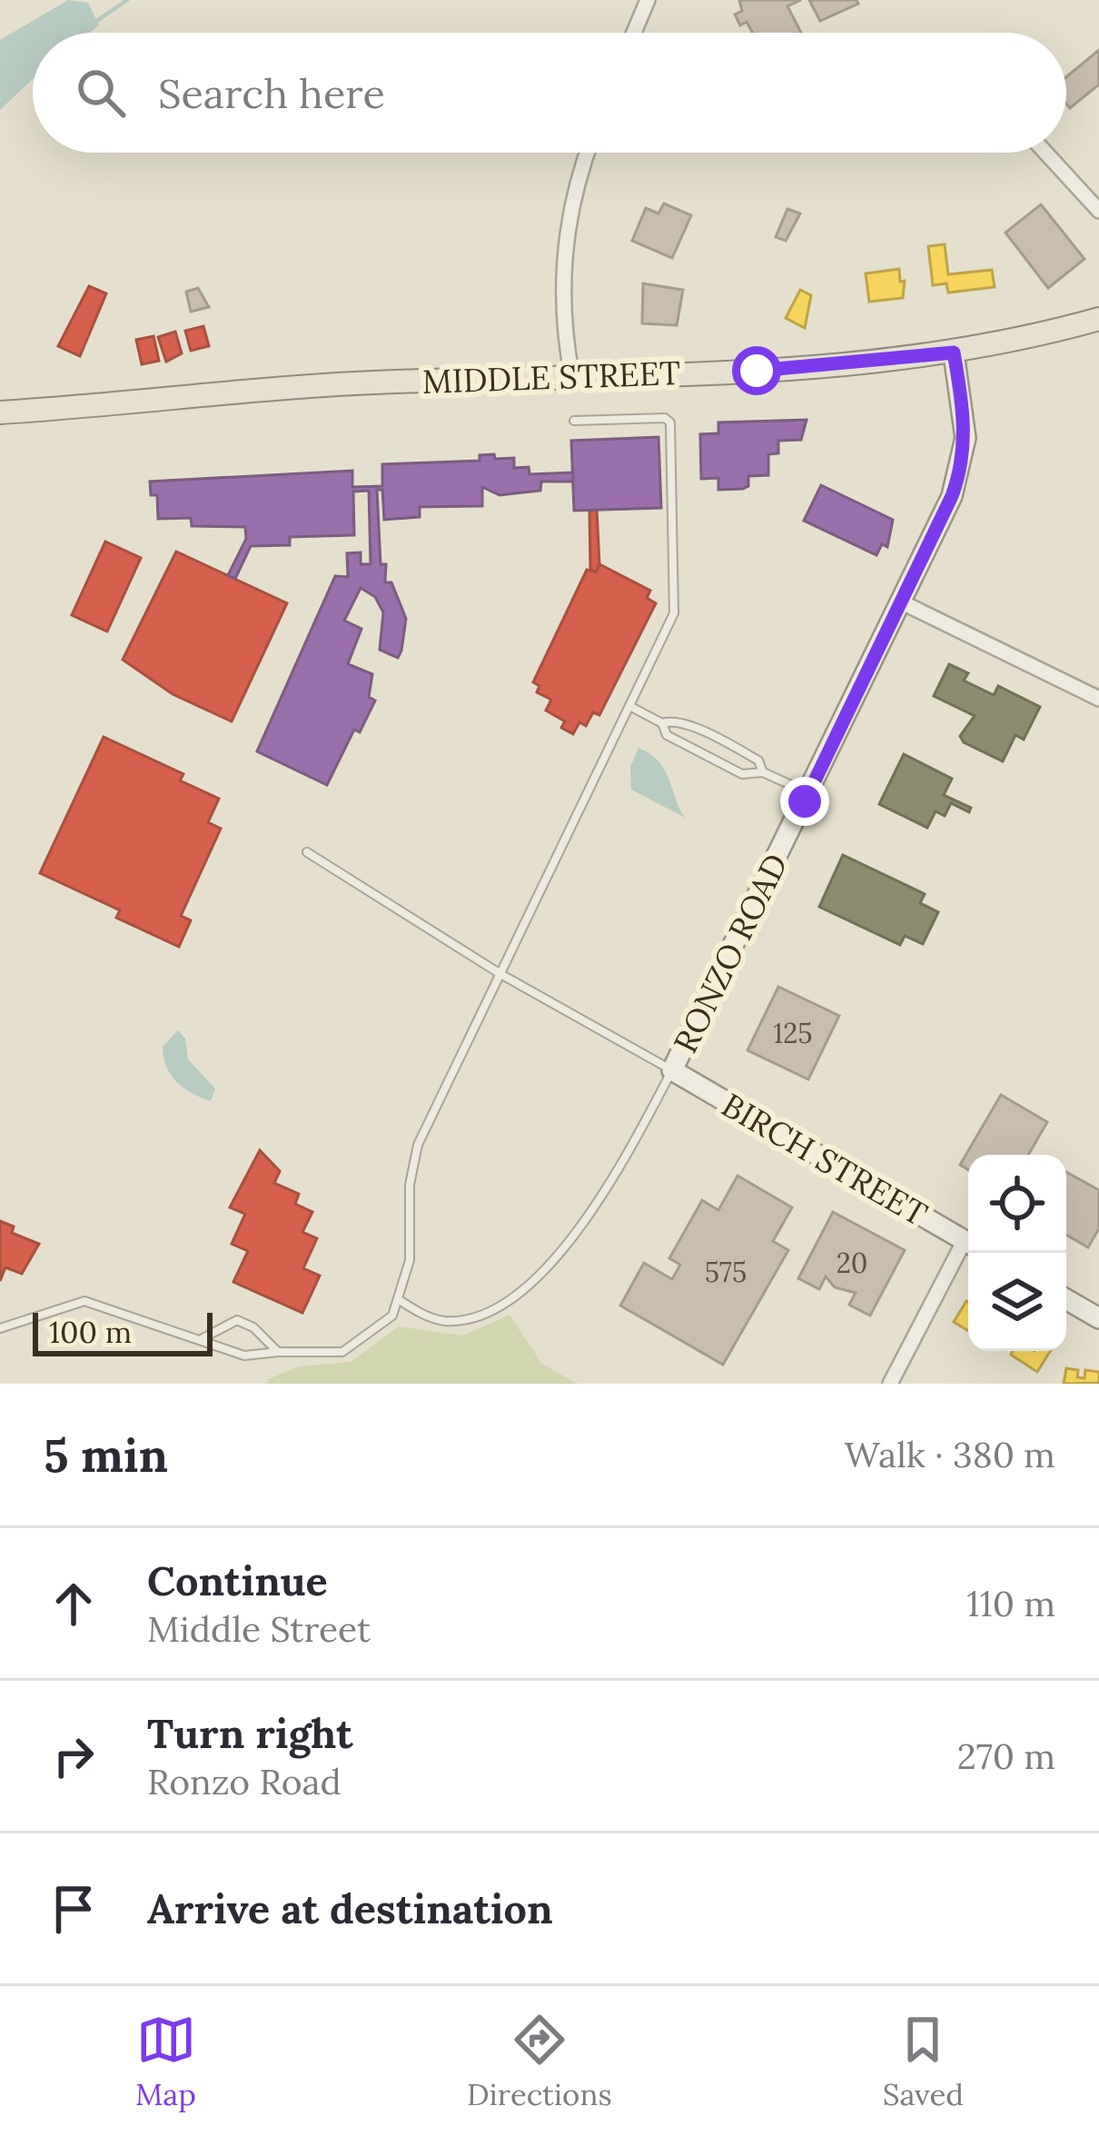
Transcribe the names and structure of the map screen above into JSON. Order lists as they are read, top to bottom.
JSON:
{
  "streets": {
    "main road": ["MIDDLE STREET", "RONZO ROAD", "BIRCH STREET"]
  },
  "crossings": [
    ["MIDDLE STREET", "RONZO ROAD"],
    ["RONZO ROAD", "BIRCH STREET"]
  ],
  "house_numbers": ["125", "20", "575"],
  "scale_bar": "100 m",
  "page": {
    "search": "Search here",
    "scale": "100 m",
    "heading": ["5 min", "Walk · 380 m"],
    "list": [
      ["Continue", "Middle Street", "110 m"],
      ["Turn right", "Ronzo Road", "270 m"],
      "Arrive at destination"
    ],
    "nav": ["Map", "Directions", "Saved"]
  }
}
